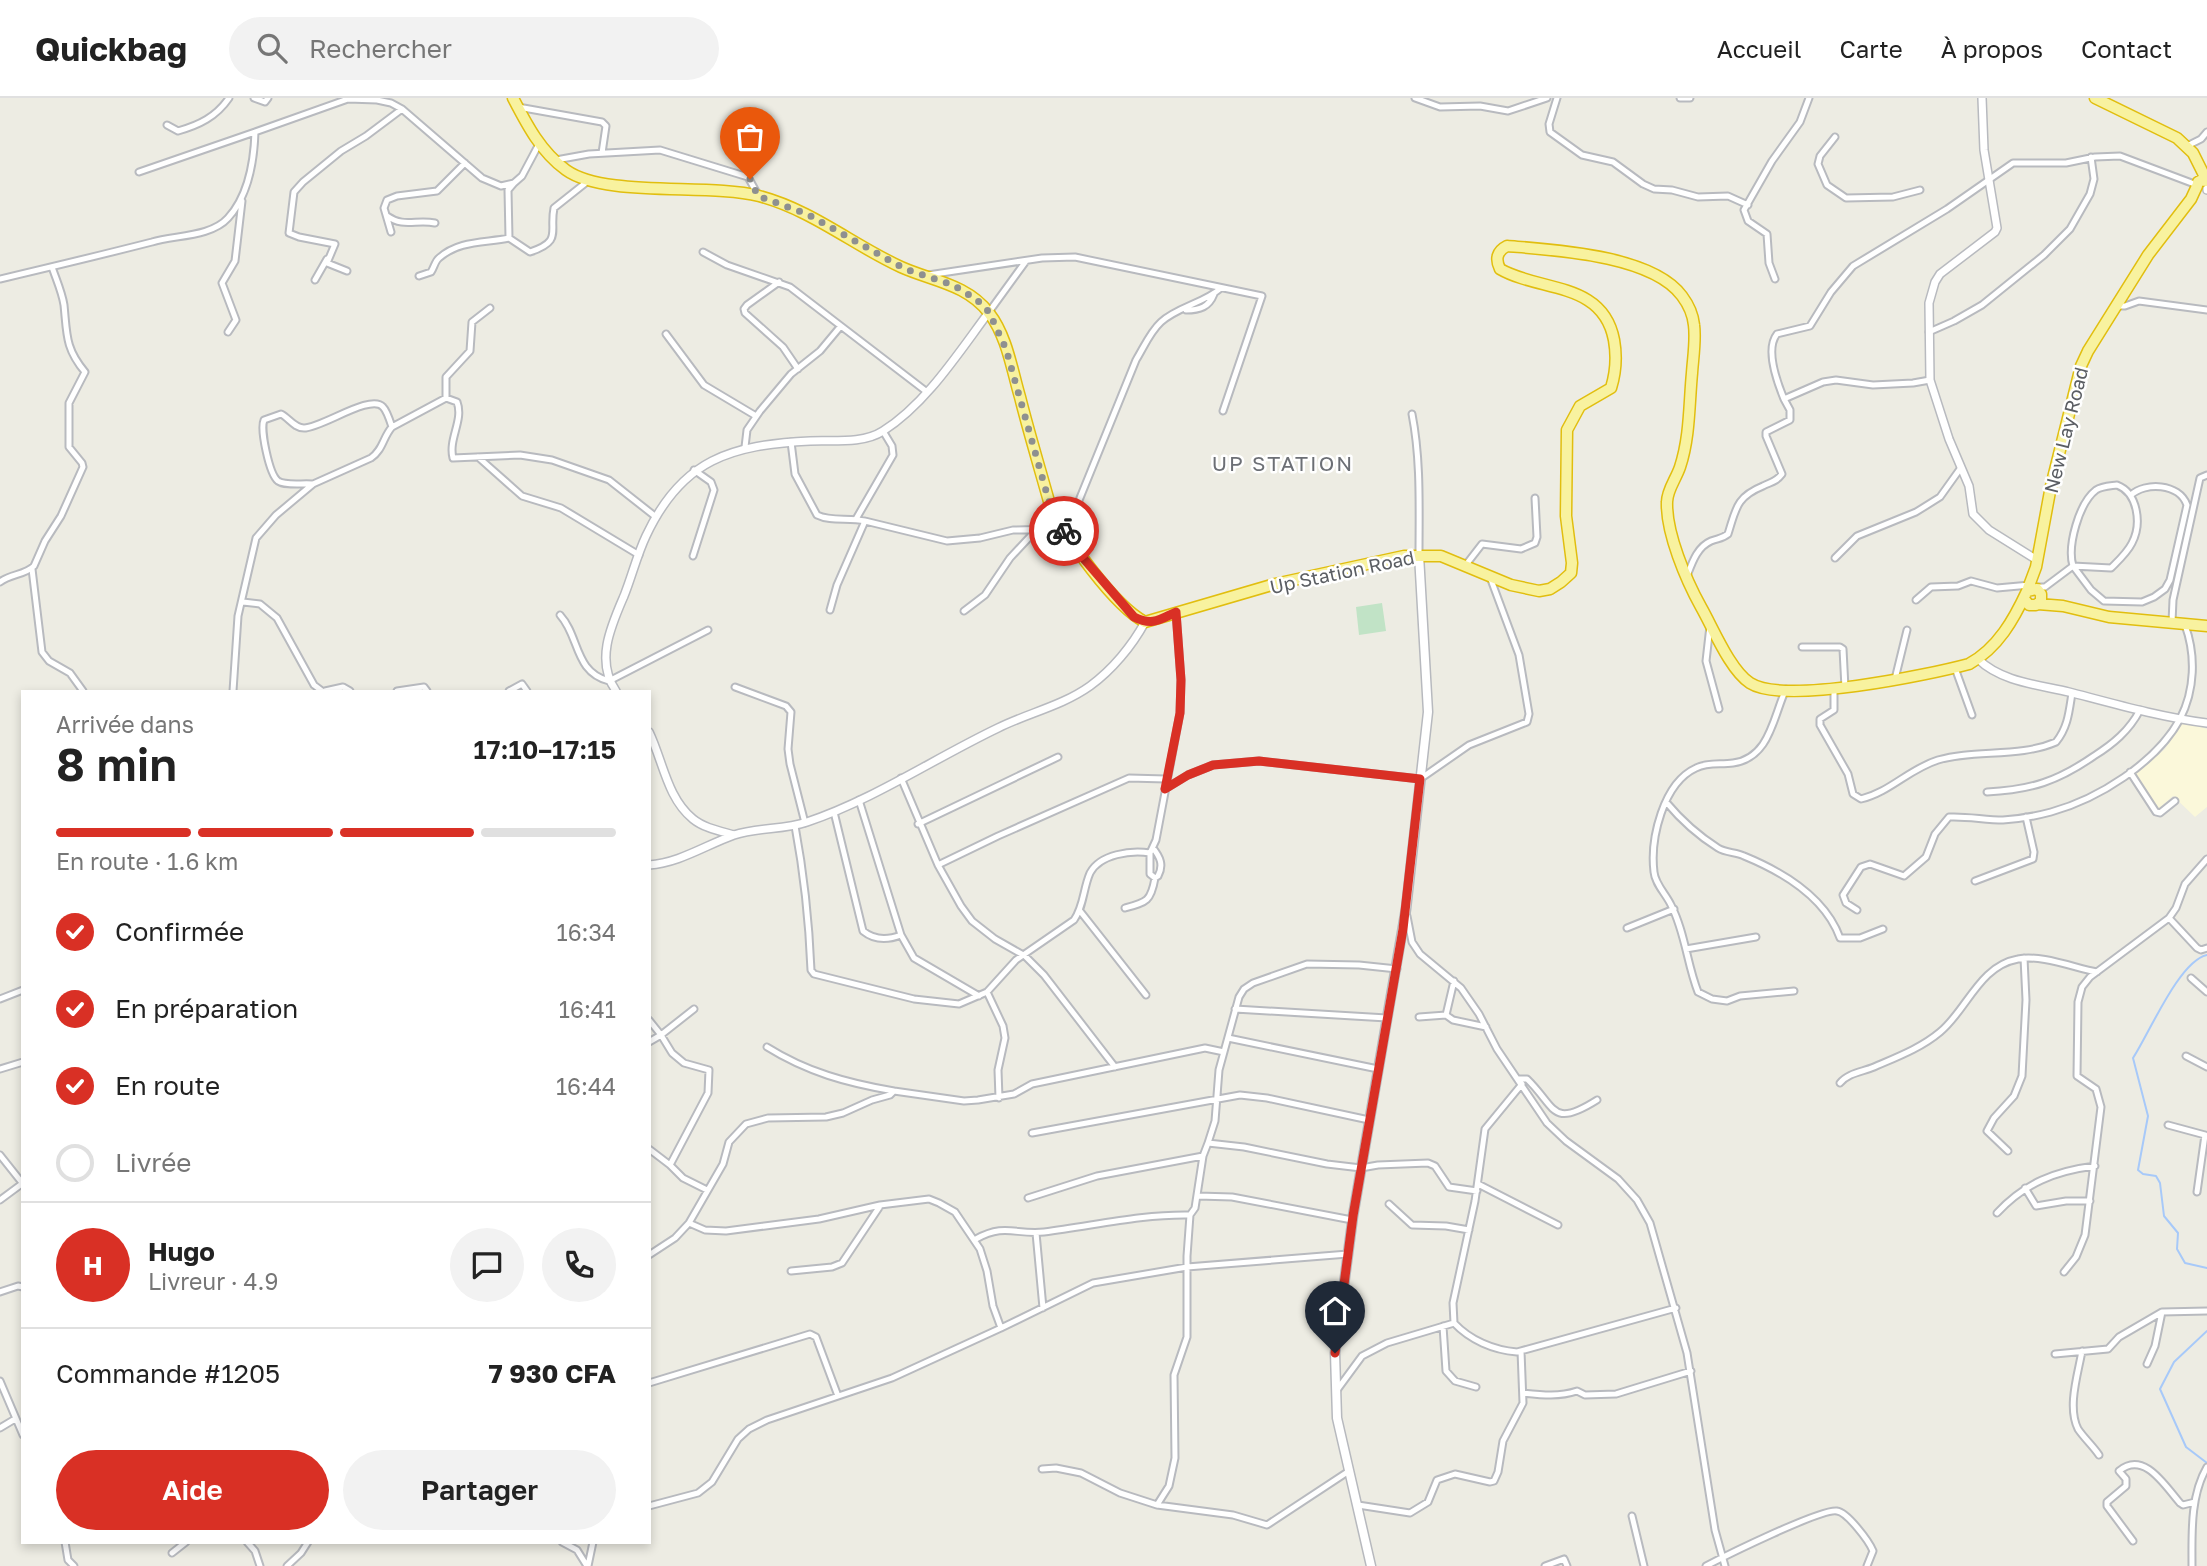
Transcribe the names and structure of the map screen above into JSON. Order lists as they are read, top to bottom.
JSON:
{
  "streets": {
    "highway": ["New Lay Road", "Up Station Road"]
  },
  "crossings": [
    ["New Lay Road", "Up Station Road"]
  ],
  "districts": ["UP STATION"],
  "page": {
    "header": "Quickbag",
    "search": "Rechercher",
    "nav": [
      "Accueil",
      "Carte",
      "À propos",
      "Contact"
    ],
    "heading": ["8 min", "Arrivée dans", "17:10–17:15"],
    "panel": [
      "Hugo",
      "Livreur · 4.9",
      "Commande #1205",
      "7 930 CFA"
    ],
    "bar": "En route · 1.6 km",
    "list": [
      ["Confirmée", "16:34"],
      ["En préparation", "16:41"],
      ["En route", "16:44"],
      "Livrée"
    ],
    "round": "H",
    "buttons": ["Aide", "Partager"]
  }
}
